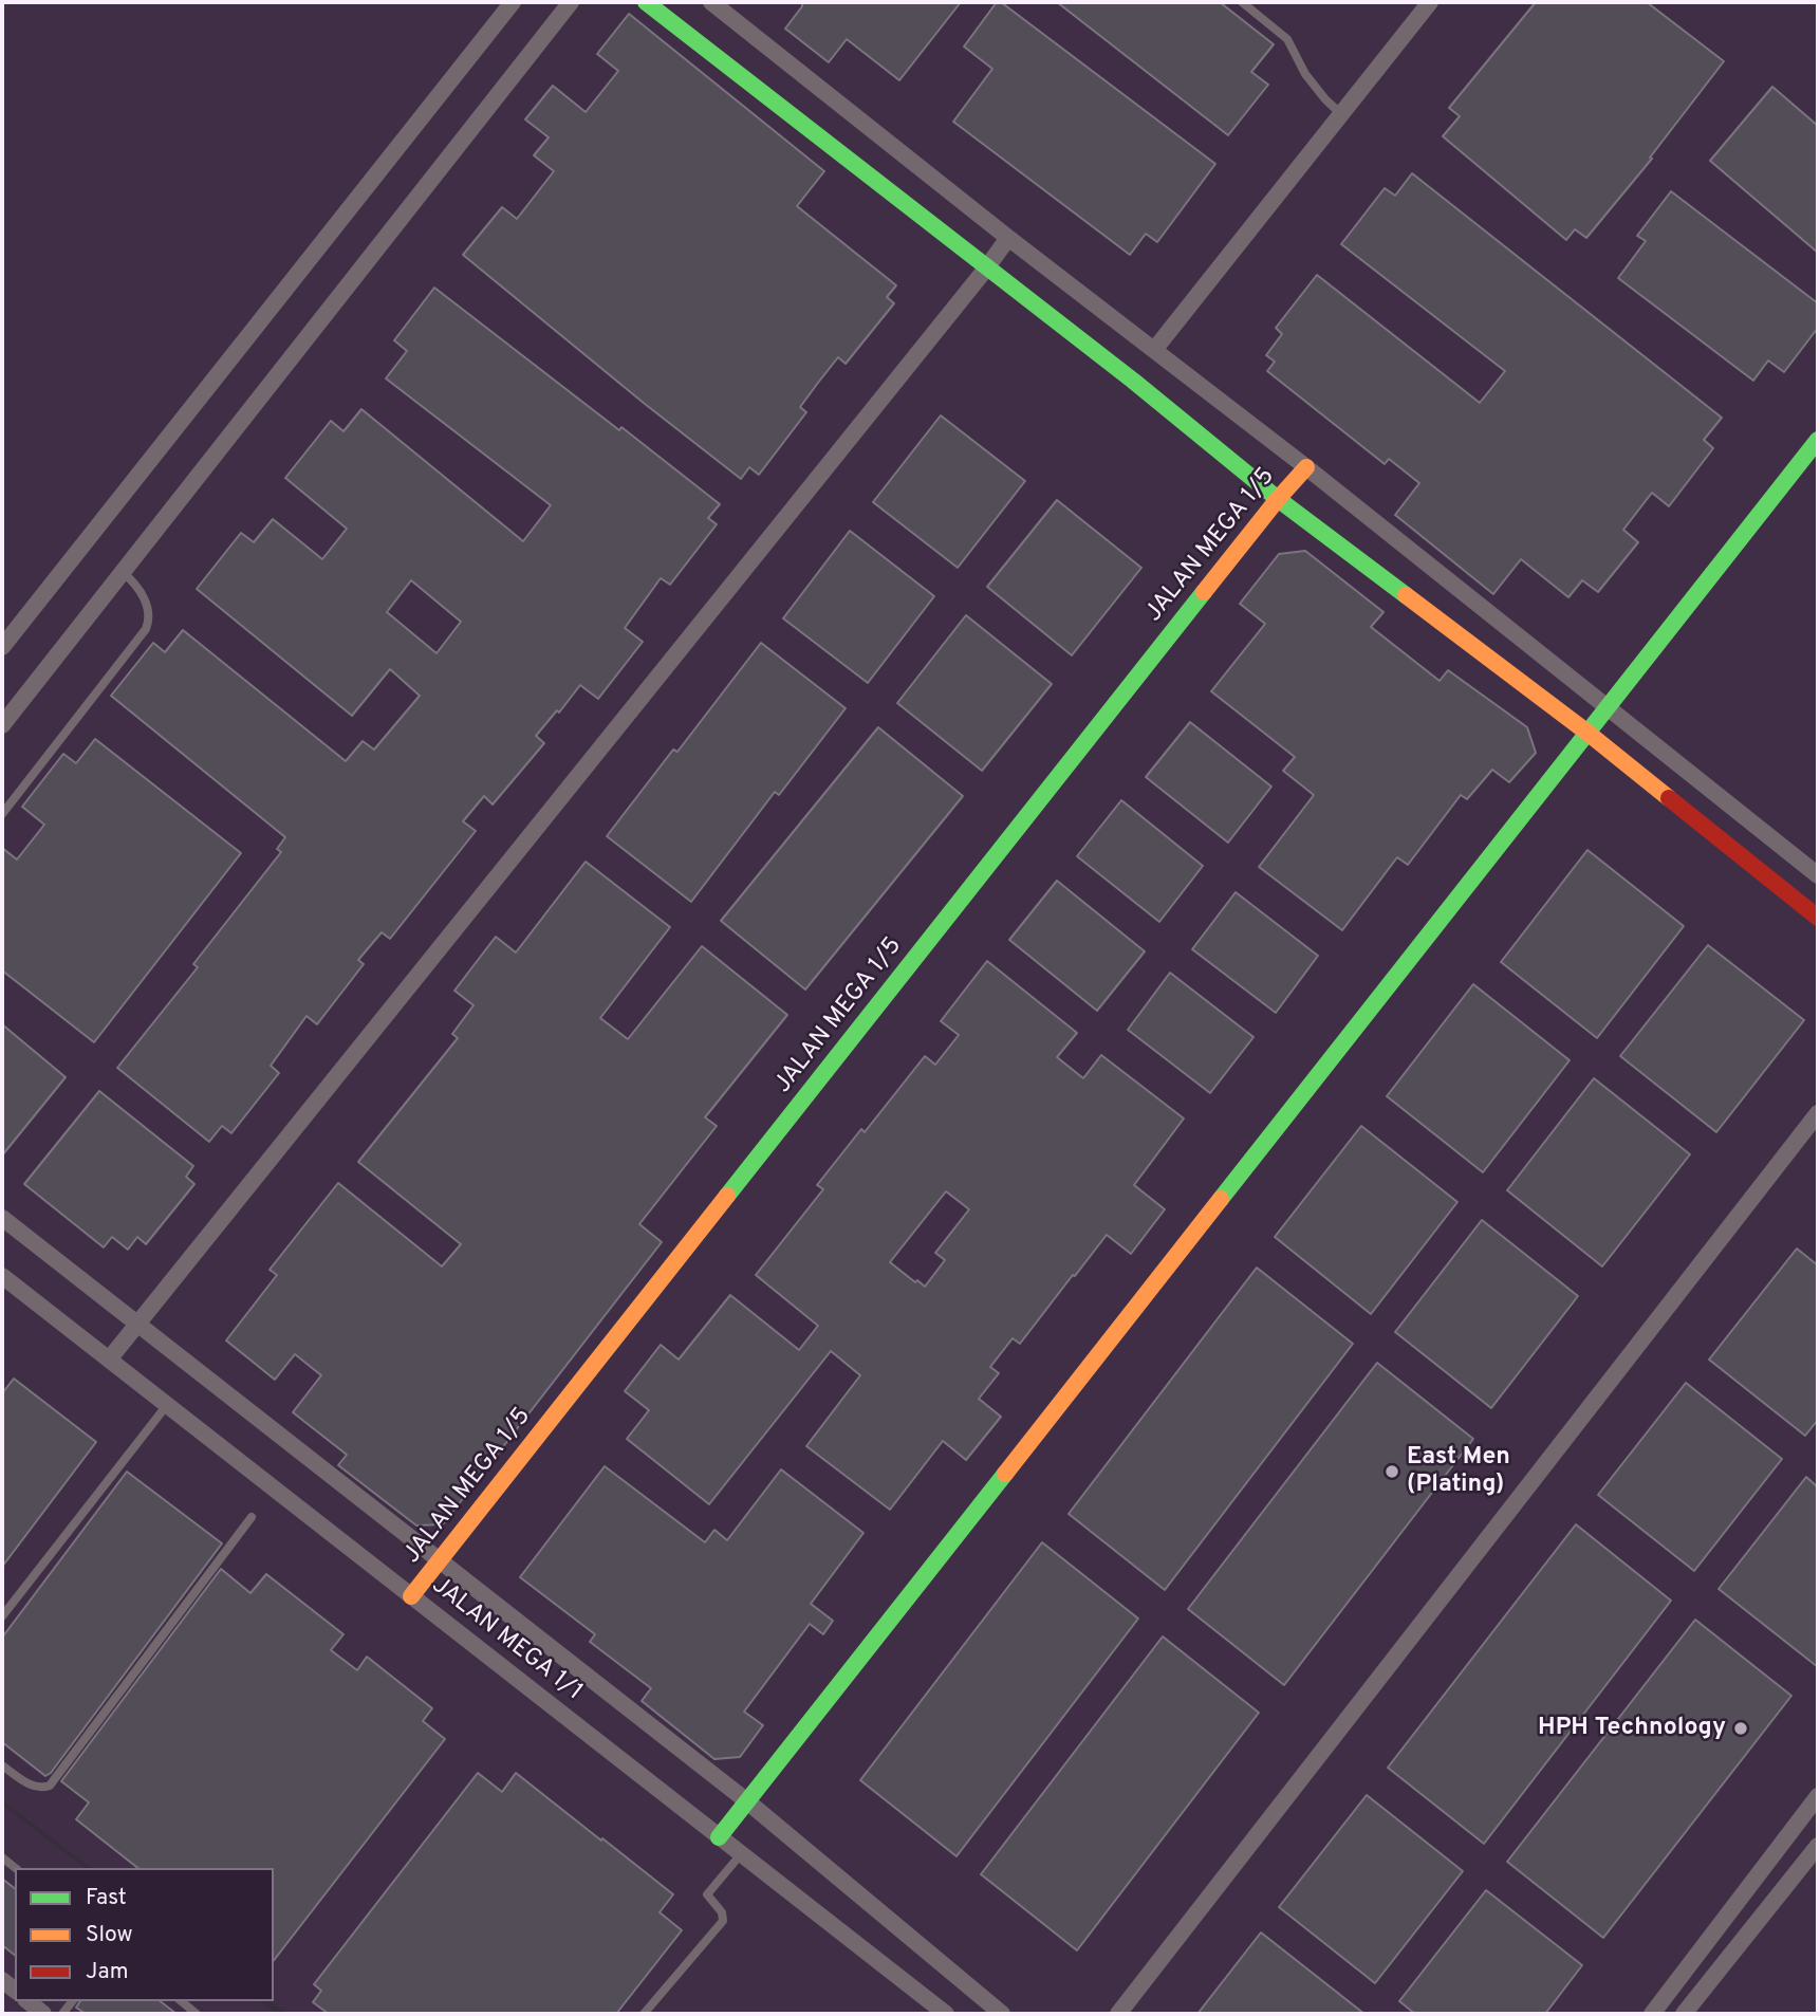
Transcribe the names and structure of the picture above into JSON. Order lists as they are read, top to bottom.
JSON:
{
  "streets": {
    "street": ["JALAN MEGA 1/5", "JALAN MEGA 1/1"]
  },
  "crossings": [
    ["JALAN MEGA 1/5", "JALAN MEGA 1/1"]
  ],
  "places": ["East Men (Plating)", "HPH Technology"],
  "legend": ["Fast", "Slow", "Jam"]
}
